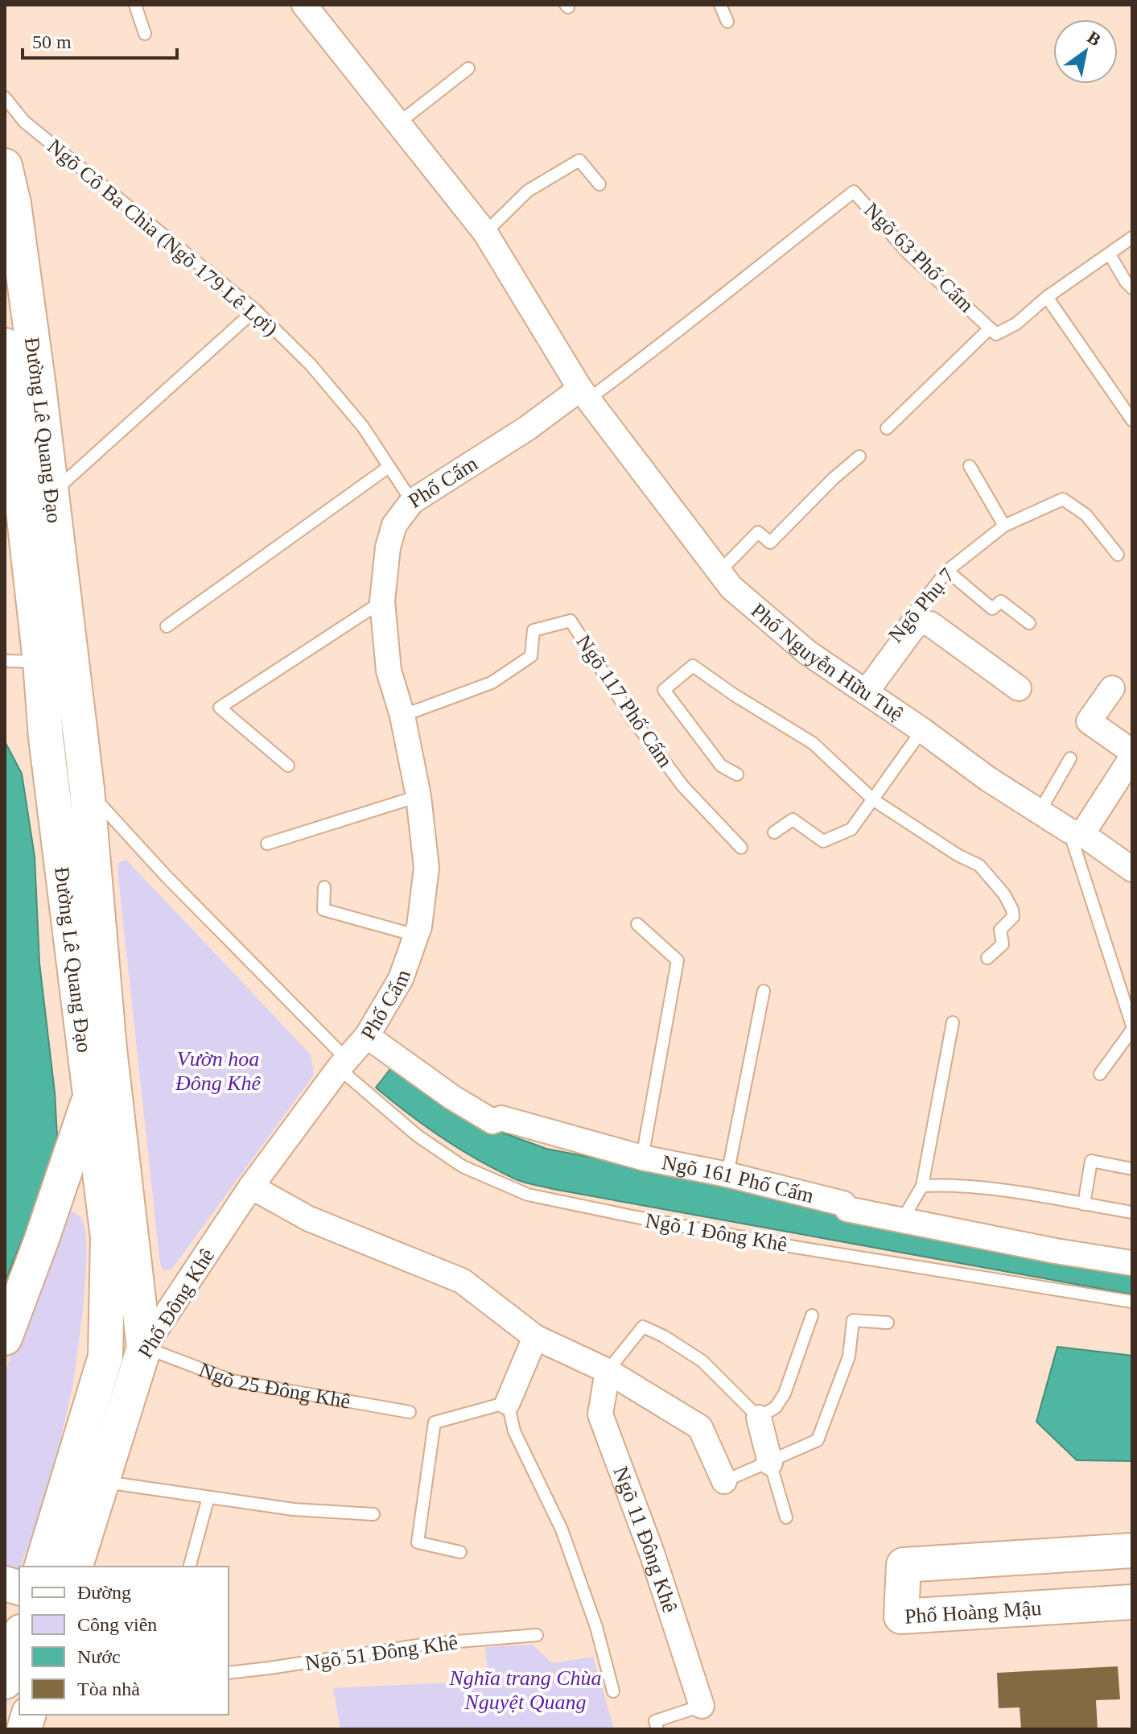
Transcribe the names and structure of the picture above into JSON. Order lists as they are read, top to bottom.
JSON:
{
  "streets": {
    "street": [
      "Đường Lê Quang Đạo",
      "Phố Cấm",
      "Phố Nguyễn Hữu Tuệ",
      "Ngõ 161 Phố Cấm",
      "Phố Đông Khê",
      "Ngõ 11 Đông Khê",
      "Phố Hoàng Mậu"
    ],
    "lane": [
      "Ngõ Cô Ba Chìa (Ngõ 179 Lê Lợi)",
      "Ngõ 63 Phố Cấm",
      "Ngõ Phụ 7",
      "Ngõ 117 Phố Cấm",
      "Ngõ 1 Đông Khê",
      "Ngõ 25 Đông Khê",
      "Ngõ 51 Đông Khê"
    ]
  },
  "crossings": [
    ["Ngõ Cô Ba Chìa (Ngõ 179 Lê Lợi)", "Phố Cấm"],
    ["Ngõ 63 Phố Cấm", "Phố Cấm"],
    ["Ngõ 63 Phố Cấm", "Phố Nguyễn Hữu Tuệ"],
    ["Đường Lê Quang Đạo", "Ngõ 1 Đông Khê"],
    ["Đường Lê Quang Đạo", "Phố Đông Khê"],
    ["Đường Lê Quang Đạo", "Ngõ 25 Đông Khê"],
    ["Phố Cấm", "Phố Nguyễn Hữu Tuệ"],
    ["Phố Cấm", "Ngõ 117 Phố Cấm"],
    ["Phố Cấm", "Ngõ 1 Đông Khê"],
    ["Phố Cấm", "Phố Đông Khê"],
    ["Ngõ Phụ 7", "Phố Nguyễn Hữu Tuệ"],
    ["Ngõ 1 Đông Khê", "Phố Đông Khê"],
    ["Phố Đông Khê", "Ngõ 25 Đông Khê"]
  ],
  "parks": ["Vườn hoa Đông Khê", "Nghĩa trang Chùa Nguyệt Quang"],
  "legend": [
    "Đường",
    "Công viên",
    "Nước",
    "Tòa nhà"
  ],
  "scale_bar": "50 m",
  "north": "top right"
}
